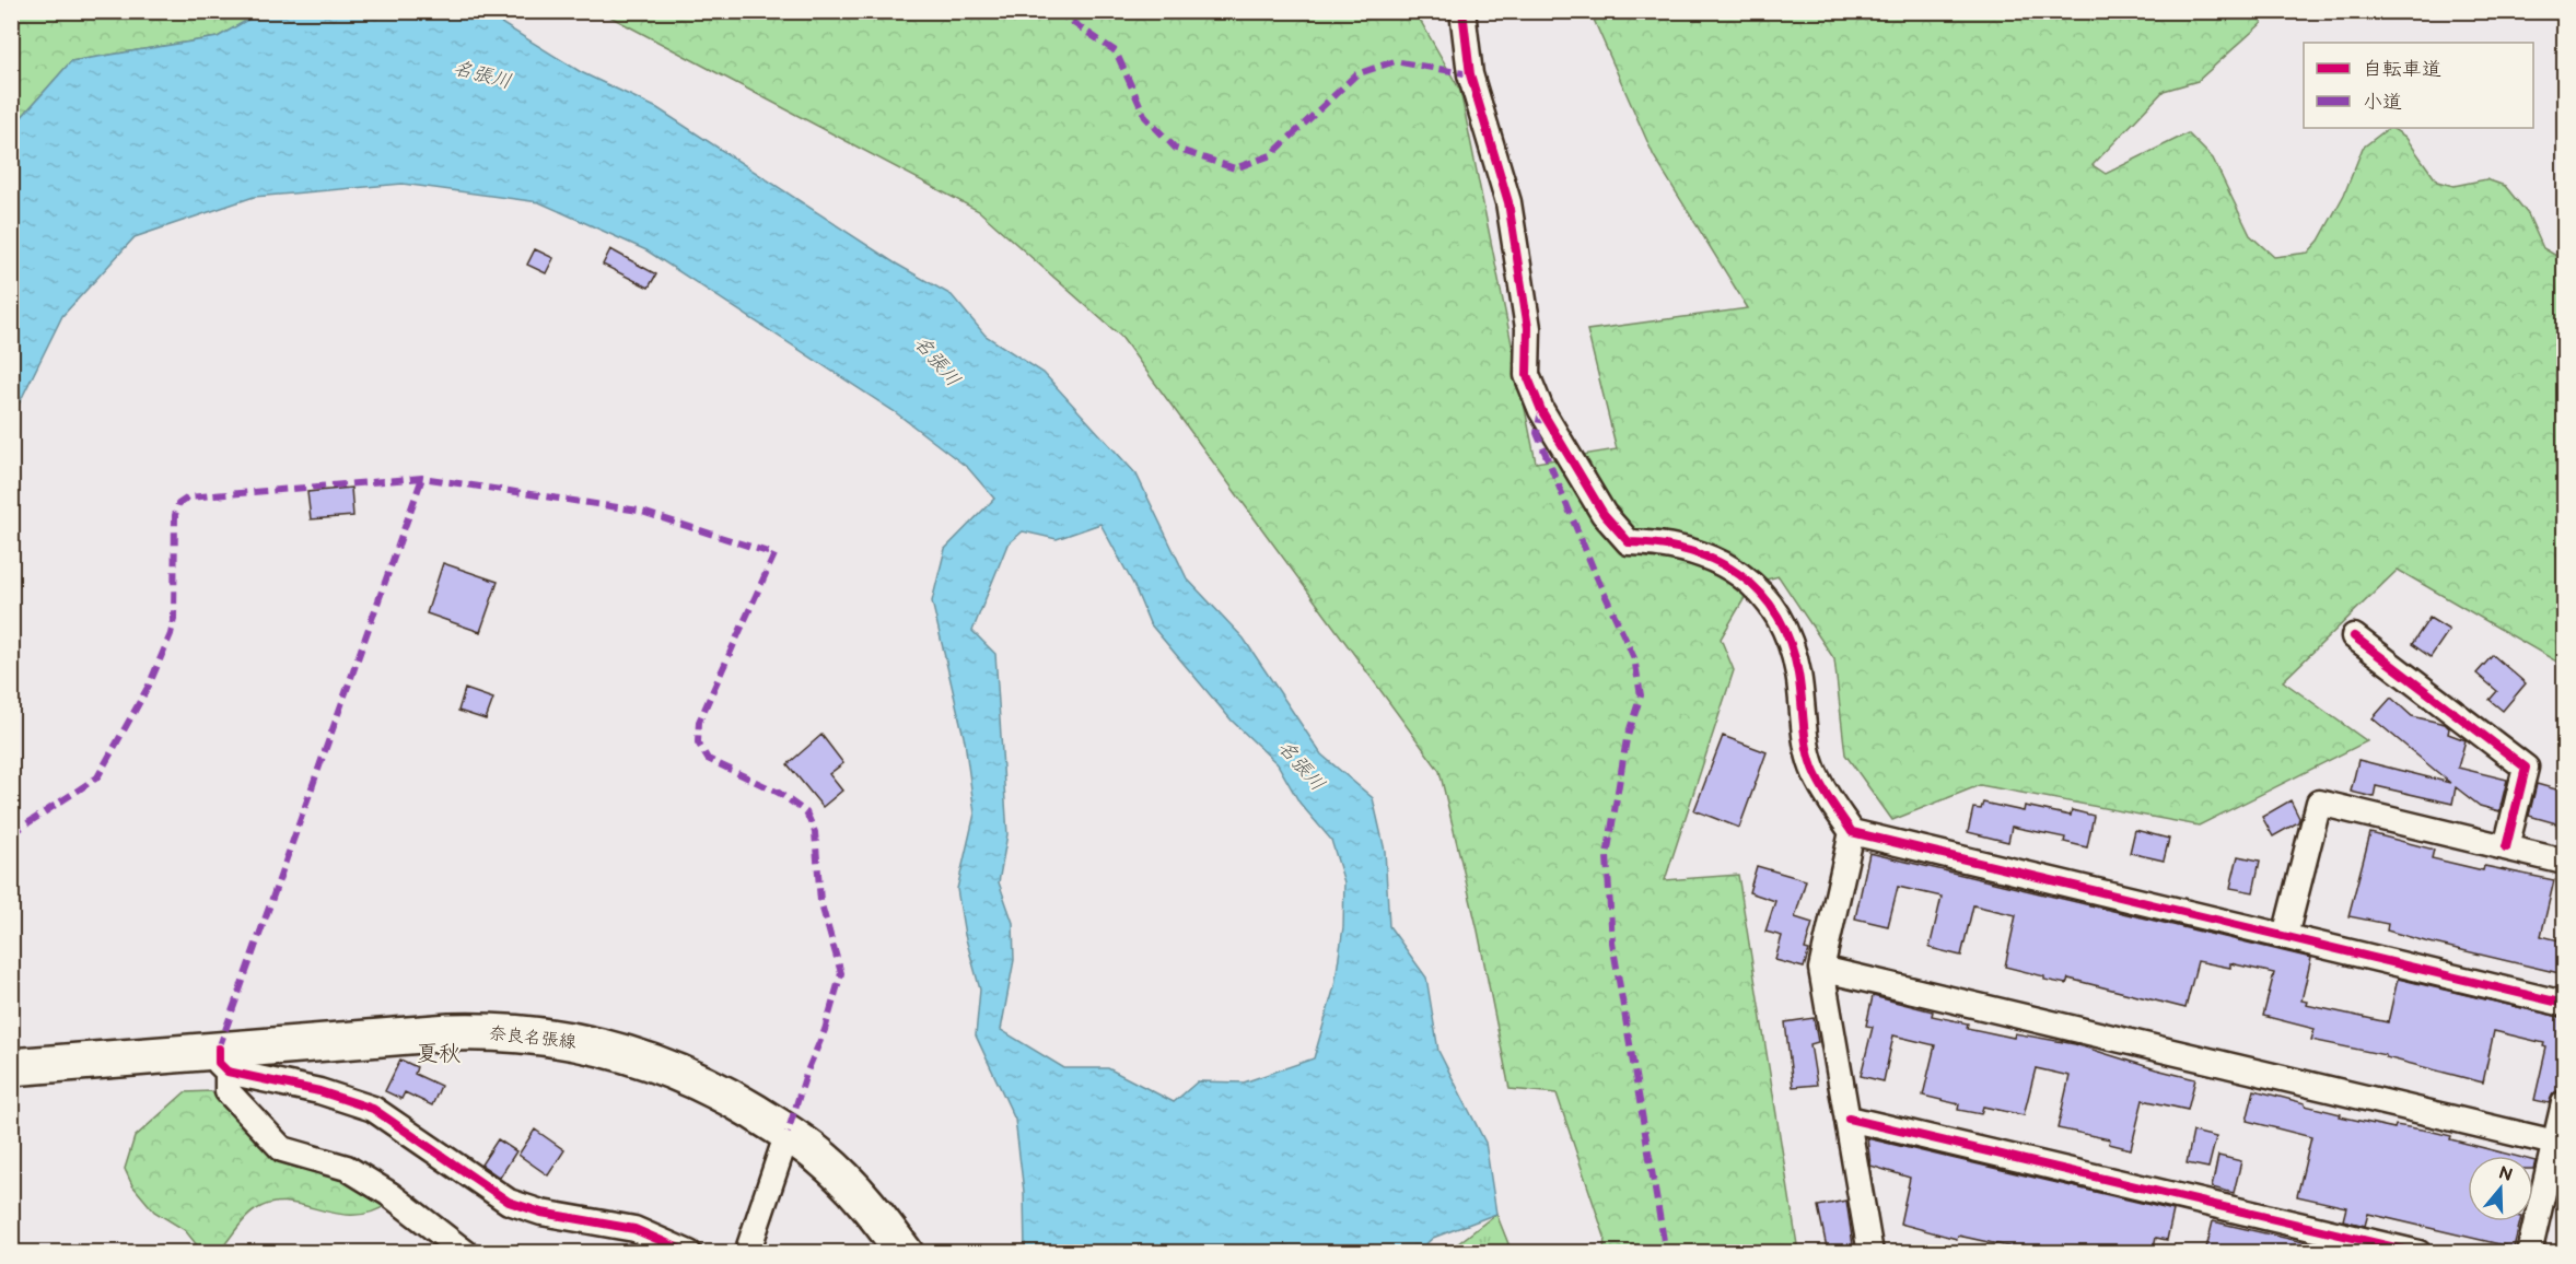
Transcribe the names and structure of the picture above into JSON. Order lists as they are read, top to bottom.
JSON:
{
  "streets": {
    "main road": ["奈良名張線"]
  },
  "districts": ["夏秋"],
  "water": ["名張川"],
  "legend": ["自転車道", "小道"],
  "north": "top"
}
